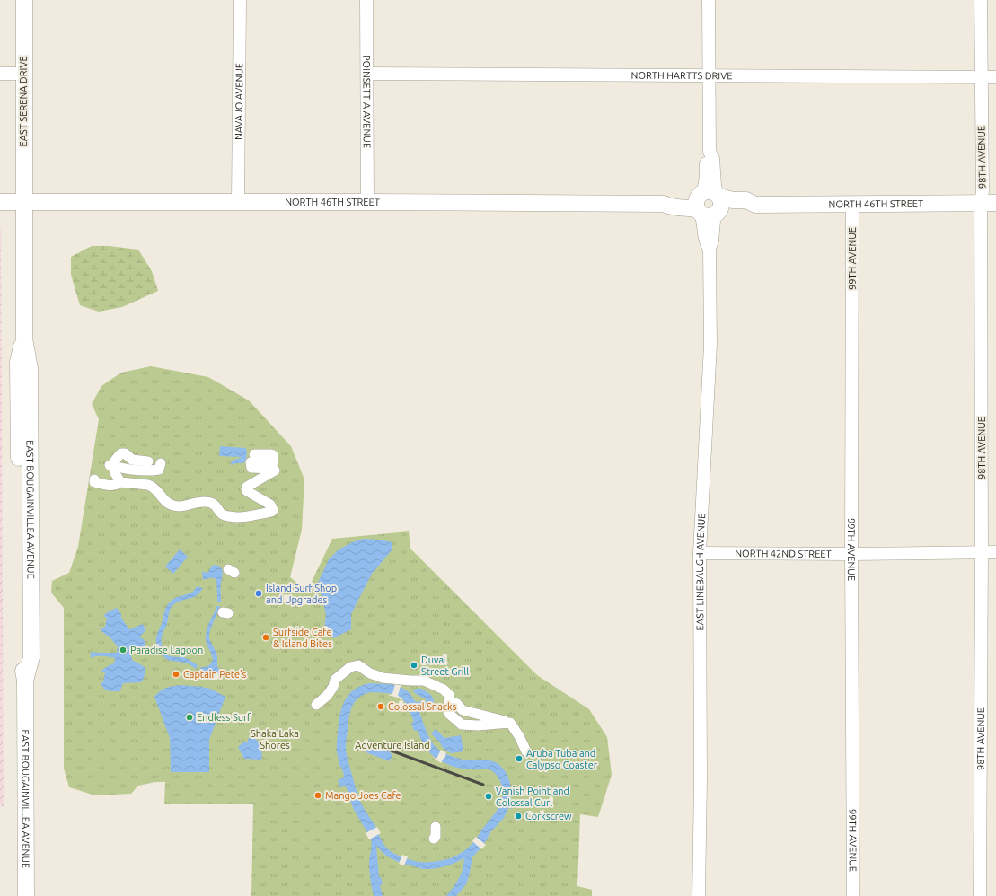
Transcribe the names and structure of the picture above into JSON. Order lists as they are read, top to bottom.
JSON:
{
  "streets": {
    "street": [
      "NORTH HARTTS DRIVE",
      "EAST SERENA DRIVE",
      "NAVAJO AVENUE",
      "POINSETTIA AVENUE",
      "98TH AVENUE",
      "NORTH 46TH STREET",
      "99TH AVENUE",
      "EAST BOUGAINVILLEA AVENUE",
      "NORTH 42ND STREET",
      "EAST LINEBAUGH AVENUE"
    ]
  },
  "crossings": [
    ["NORTH HARTTS DRIVE", "POINSETTIA AVENUE"],
    ["NORTH HARTTS DRIVE", "98TH AVENUE"],
    ["NORTH HARTTS DRIVE", "EAST LINEBAUGH AVENUE"],
    ["EAST SERENA DRIVE", "NORTH 46TH STREET"],
    ["EAST SERENA DRIVE", "EAST BOUGAINVILLEA AVENUE"],
    ["NAVAJO AVENUE", "NORTH 46TH STREET"],
    ["POINSETTIA AVENUE", "NORTH 46TH STREET"],
    ["98TH AVENUE", "NORTH 46TH STREET"],
    ["98TH AVENUE", "NORTH 42ND STREET"],
    ["NORTH 46TH STREET", "99TH AVENUE"],
    ["NORTH 46TH STREET", "EAST BOUGAINVILLEA AVENUE"],
    ["NORTH 46TH STREET", "EAST LINEBAUGH AVENUE"],
    ["99TH AVENUE", "NORTH 42ND STREET"],
    ["NORTH 42ND STREET", "EAST LINEBAUGH AVENUE"]
  ],
  "parks": ["Shaka Laka Shores", "Adventure Island"],
  "places": [
    "Island Surf Shop and Upgrades",
    "Surfside Cafe & Island Bites",
    "Paradise Lagoon",
    "Duval Street Grill",
    "Captain Pete's",
    "Colossal Snacks",
    "Endless Surf",
    "Aruba Tuba and Calypso Coaster",
    "Mango Joes Cafe",
    "Vanish Point and Colossal Curl",
    "Corkscrew"
  ]
}
